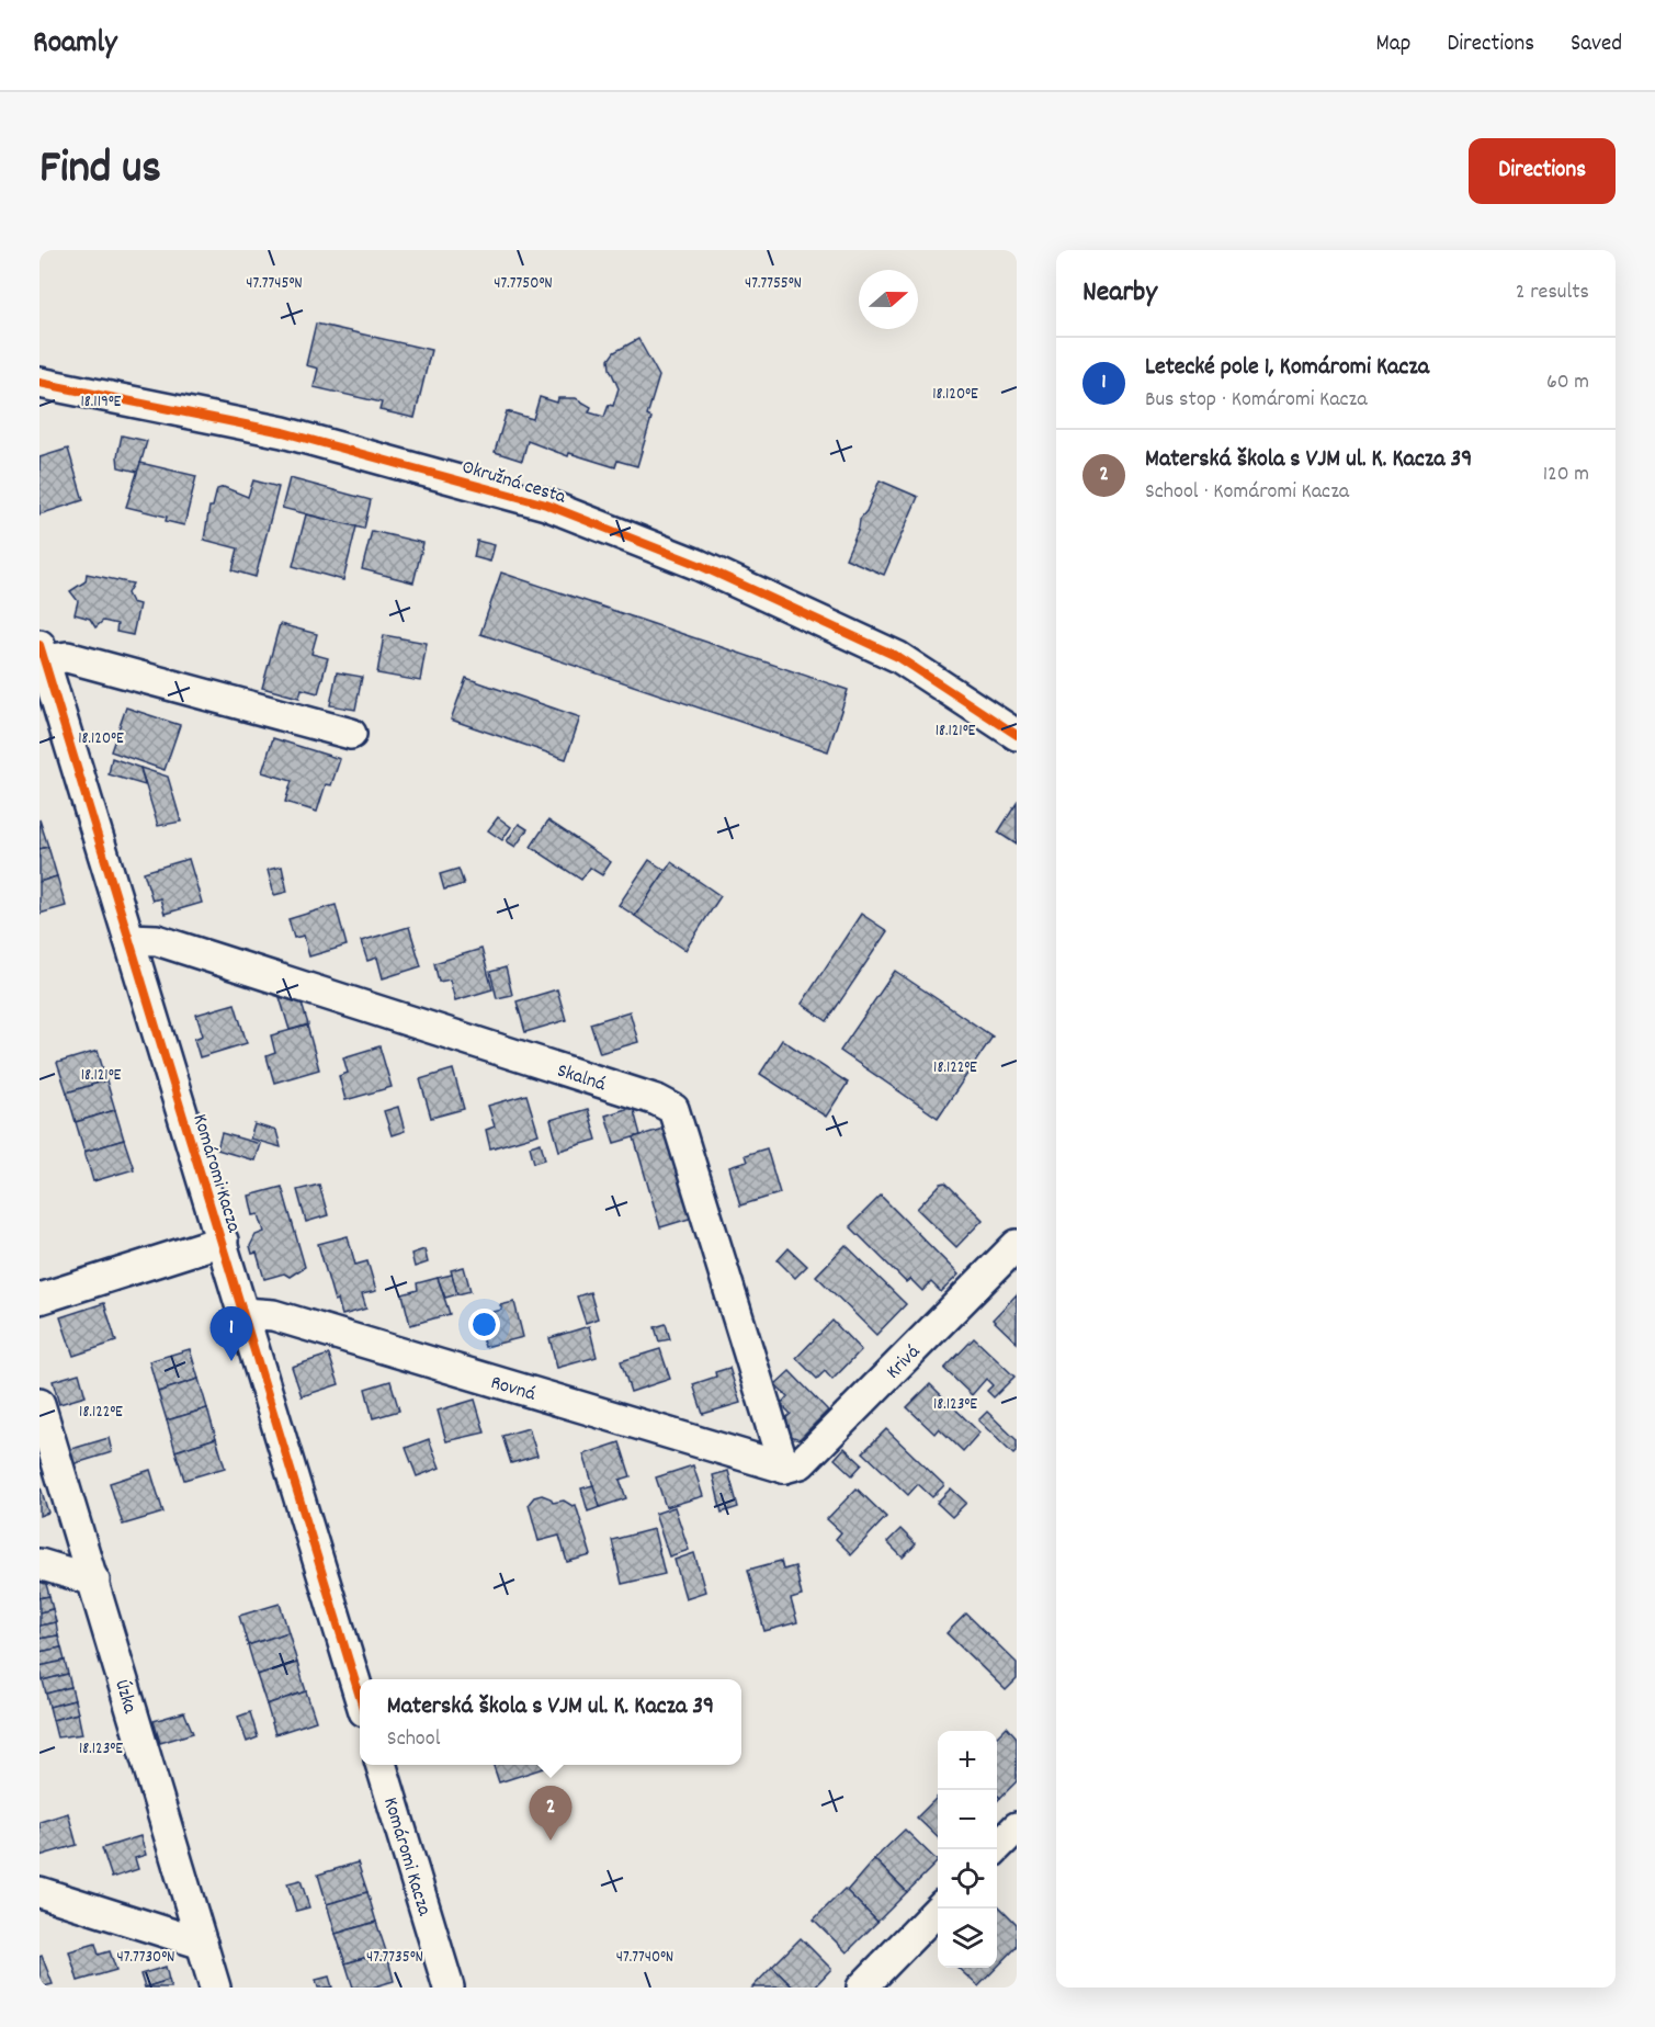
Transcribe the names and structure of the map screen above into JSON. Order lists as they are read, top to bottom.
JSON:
{
  "streets": {
    "street": [
      "Okružná cesta",
      "Skalná",
      "Komáromi Kacza",
      "Krivá",
      "Rovná",
      "Úzka"
    ]
  },
  "crossings": [
    ["Skalná", "Komáromi Kacza"],
    ["Skalná", "Krivá"],
    ["Skalná", "Rovná"],
    ["Komáromi Kacza", "Rovná"],
    ["Krivá", "Rovná"]
  ],
  "north": "right",
  "page": {
    "header": "Roamly",
    "nav": ["Map", "Directions", "Saved"],
    "title": "Find us",
    "buttons": "Directions",
    "heading": ["Nearby", "2 results"],
    "list": [
      {
        "mark": "1",
        "name": "Letecké pole 1, Komáromi Kacza",
        "note": "Bus stop · Komáromi Kacza",
        "value": "60 m"
      },
      {
        "mark": "2",
        "name": "Materská škola s VJM ul. K. Kacza 39",
        "note": "School · Komáromi Kacza",
        "value": "120 m"
      }
    ],
    "pins": ["1", "2"],
    "popup": ["Materská škola s VJM ul. K. Kacza 39", "School"],
    "map_buttons": ["+", "−"]
  },
  "coordinates": [
    "47.7750°N",
    "47.7755°N",
    "47.7745°N",
    "18.120°E",
    "18.119°E",
    "18.121°E",
    "18.122°E",
    "18.123°E",
    "47.7730°N",
    "47.7735°N",
    "47.7740°N"
  ]
}
